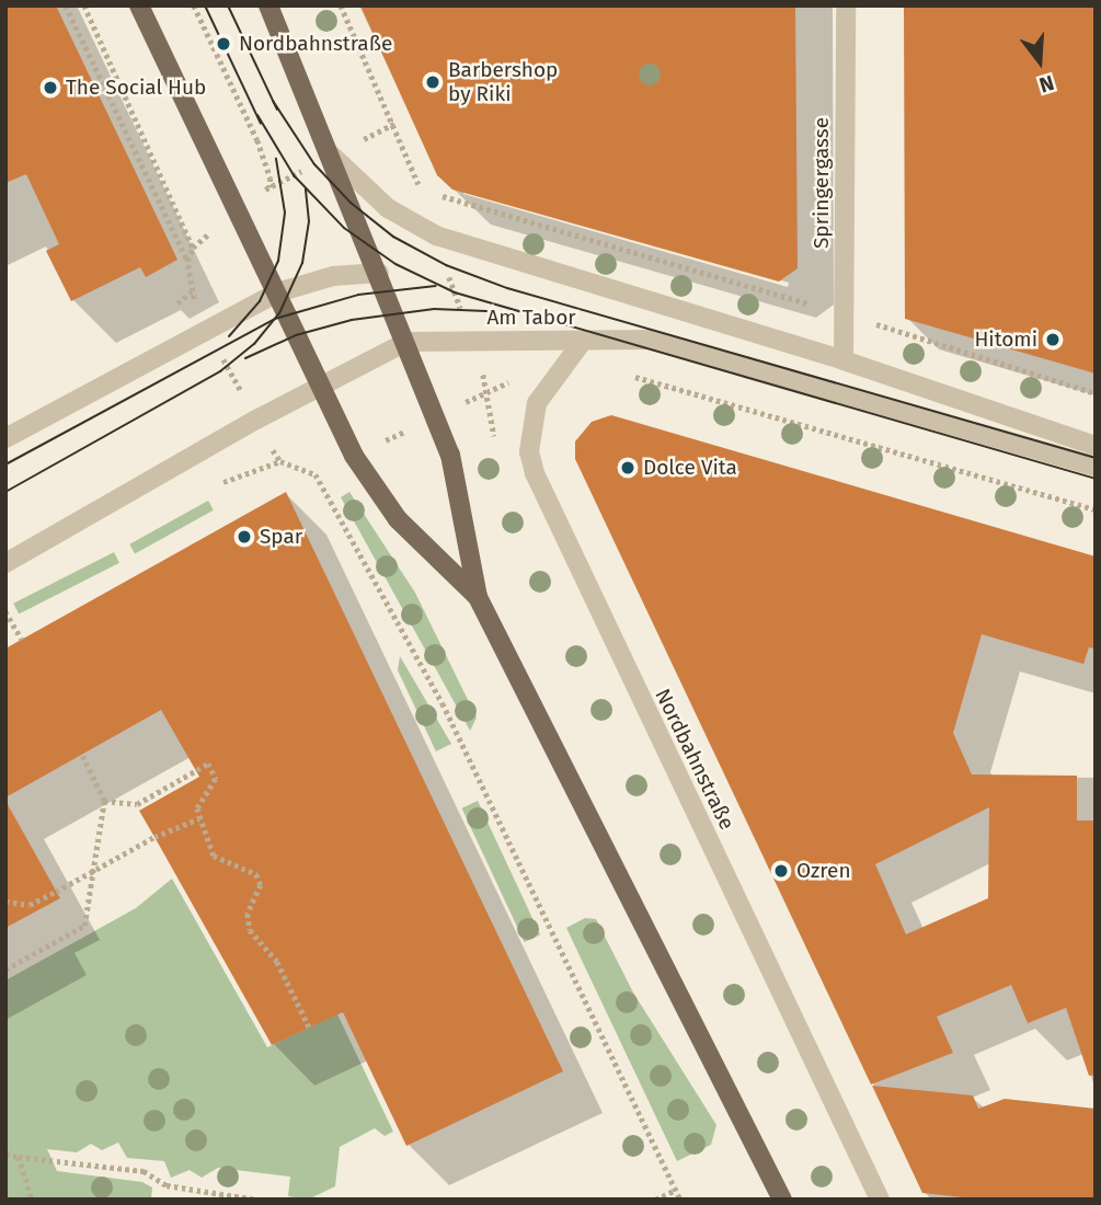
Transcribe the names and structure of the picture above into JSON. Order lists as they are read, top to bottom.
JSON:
{
  "streets": {
    "street": ["Springergasse", "Am Tabor", "Nordbahnstraße"]
  },
  "crossings": [
    ["Springergasse", "Am Tabor"],
    ["Am Tabor", "Nordbahnstraße"]
  ],
  "places": [
    "Nordbahnstraße",
    "Barbershop by Riki",
    "The Social Hub",
    "Hitomi",
    "Dolce Vita",
    "Spar",
    "Ozren"
  ],
  "north": "bottom"
}
